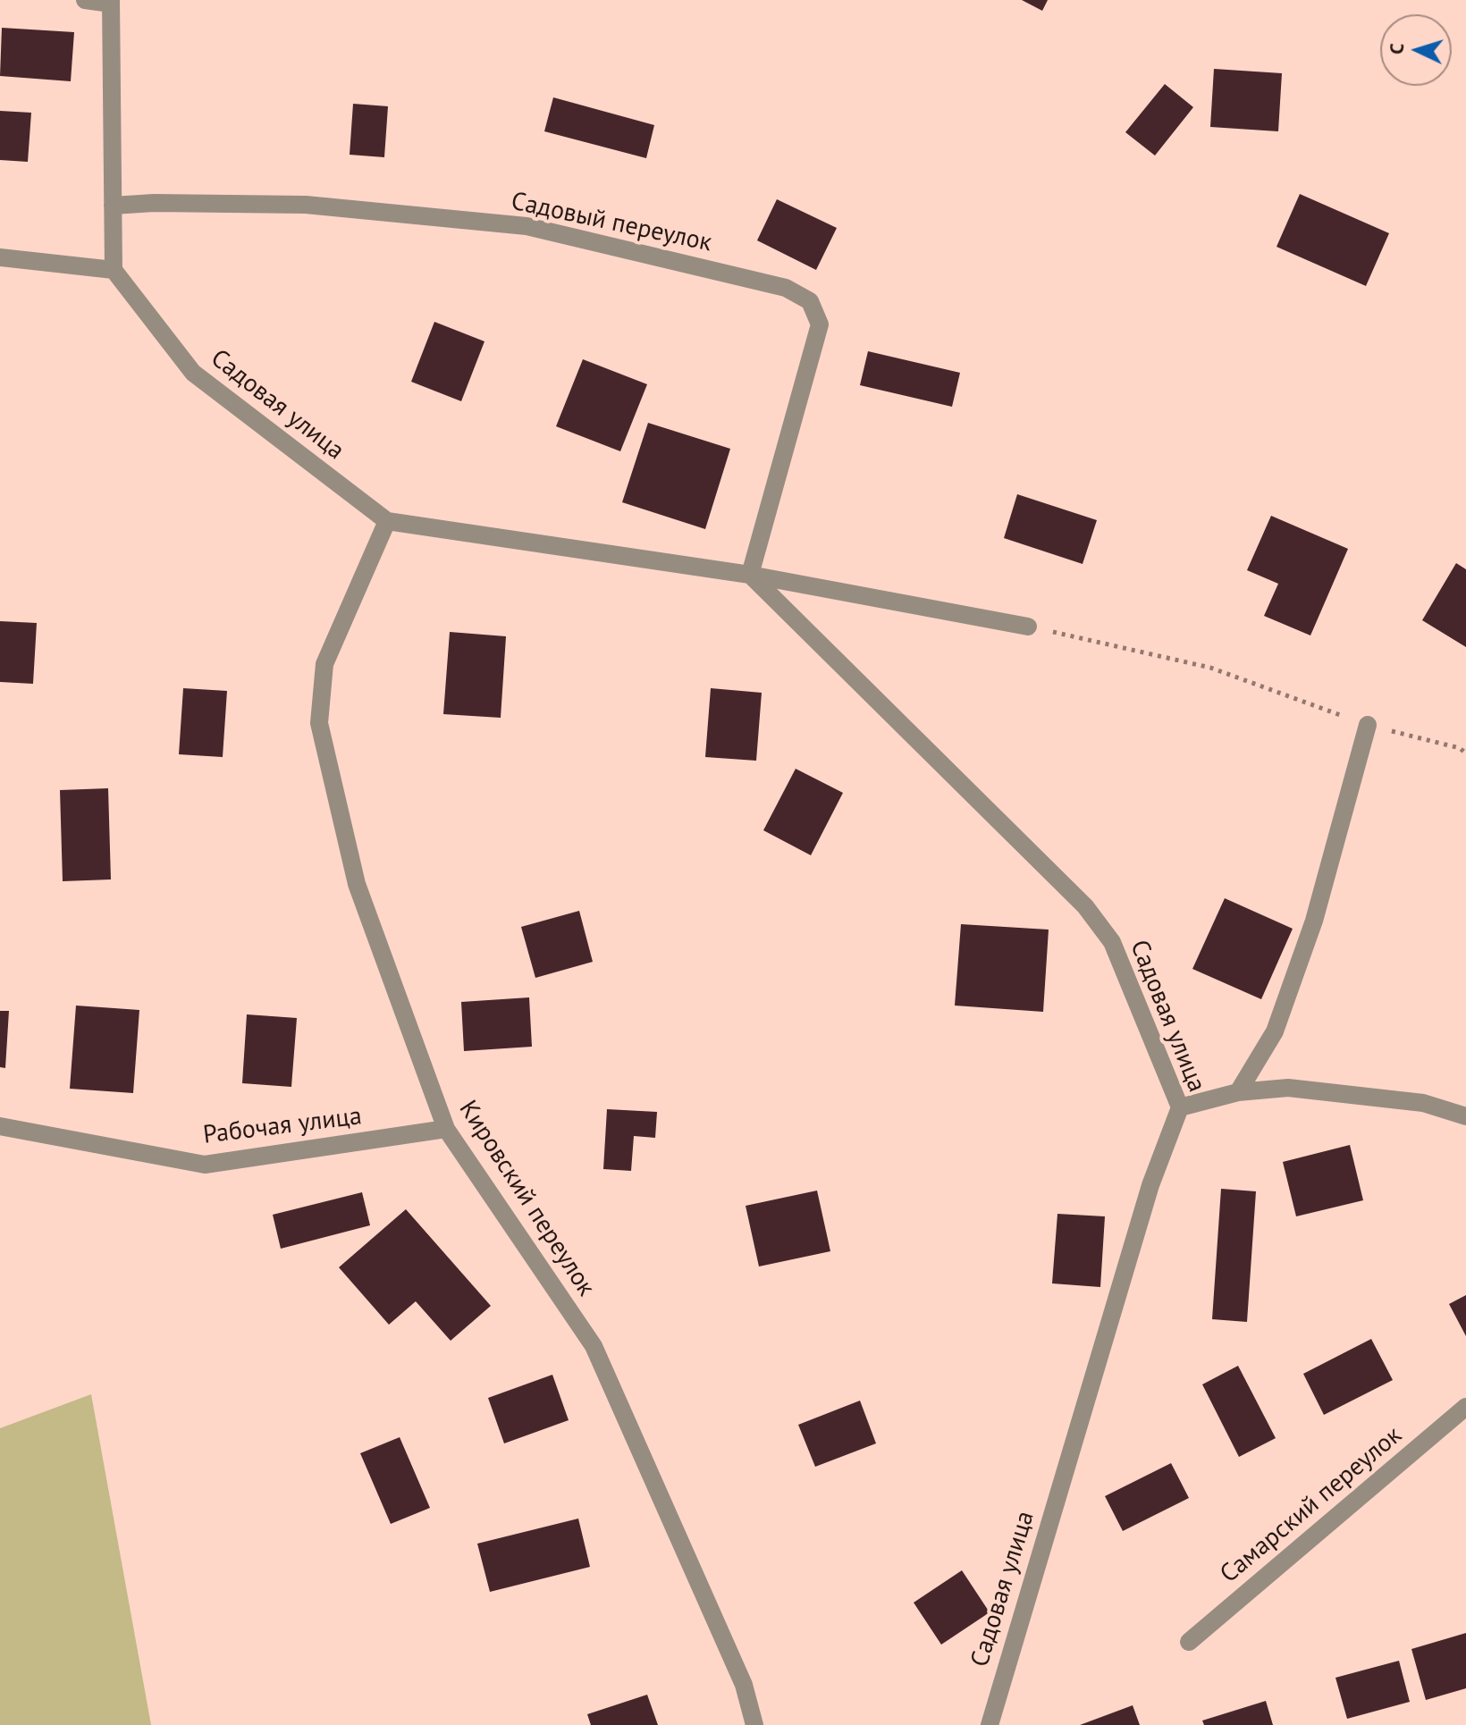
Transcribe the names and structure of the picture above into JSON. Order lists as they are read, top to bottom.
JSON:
{
  "streets": {
    "street": [
      "Садовый переулок",
      "Садовая улица",
      "Рабочая улица",
      "Кировский переулок",
      "Самарский переулок"
    ]
  },
  "crossings": [
    ["Садовый переулок", "Садовая улица"],
    ["Садовая улица", "Кировский переулок"],
    ["Рабочая улица", "Кировский переулок"]
  ],
  "north": "left"
}
